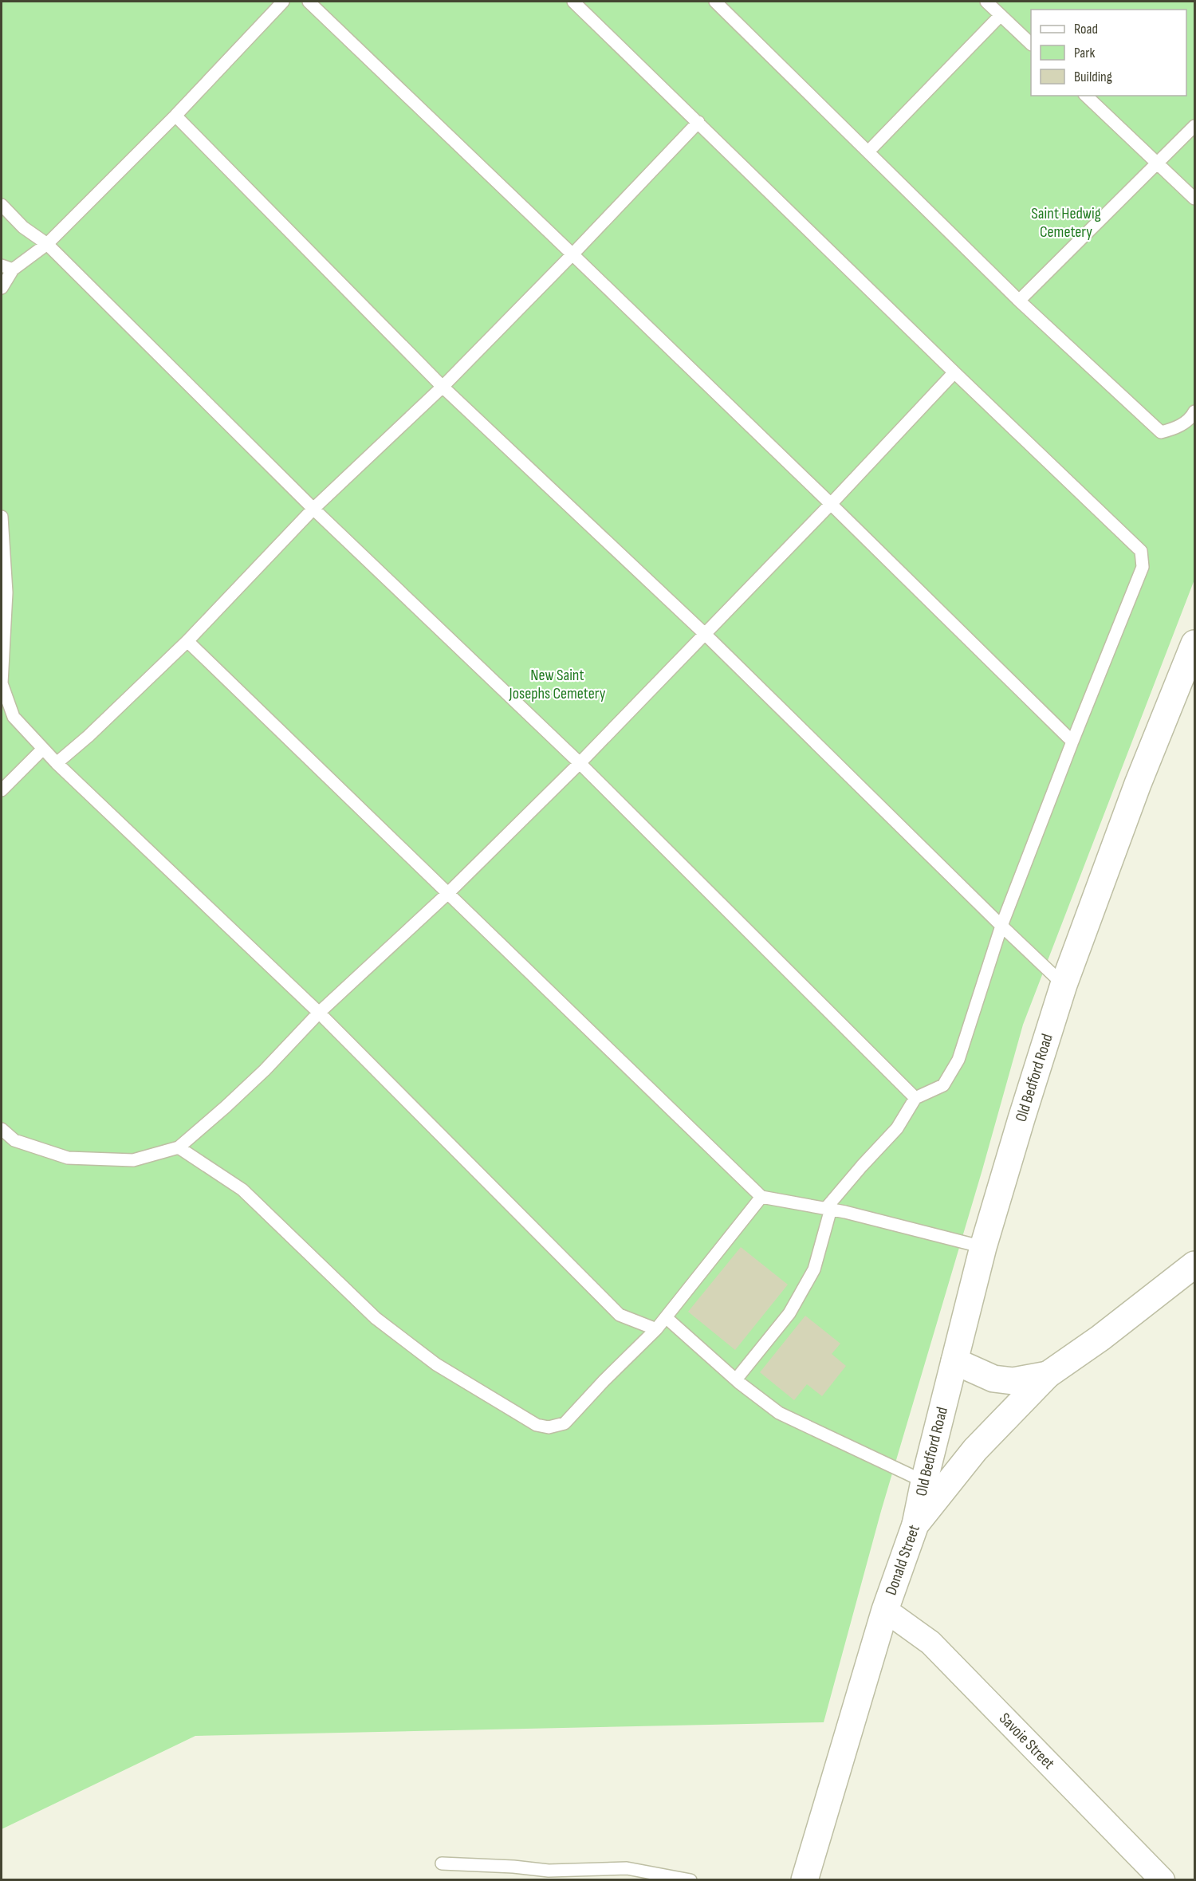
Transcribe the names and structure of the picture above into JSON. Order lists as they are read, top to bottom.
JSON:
{
  "streets": {
    "street": ["Old Bedford Road", "Donald Street", "Savoie Street"]
  },
  "crossings": [
    ["Old Bedford Road", "Donald Street"],
    ["Donald Street", "Savoie Street"]
  ],
  "parks": ["Saint Hedwig Cemetery", "New Saint Josephs Cemetery"],
  "legend": ["Road", "Park", "Building"]
}
